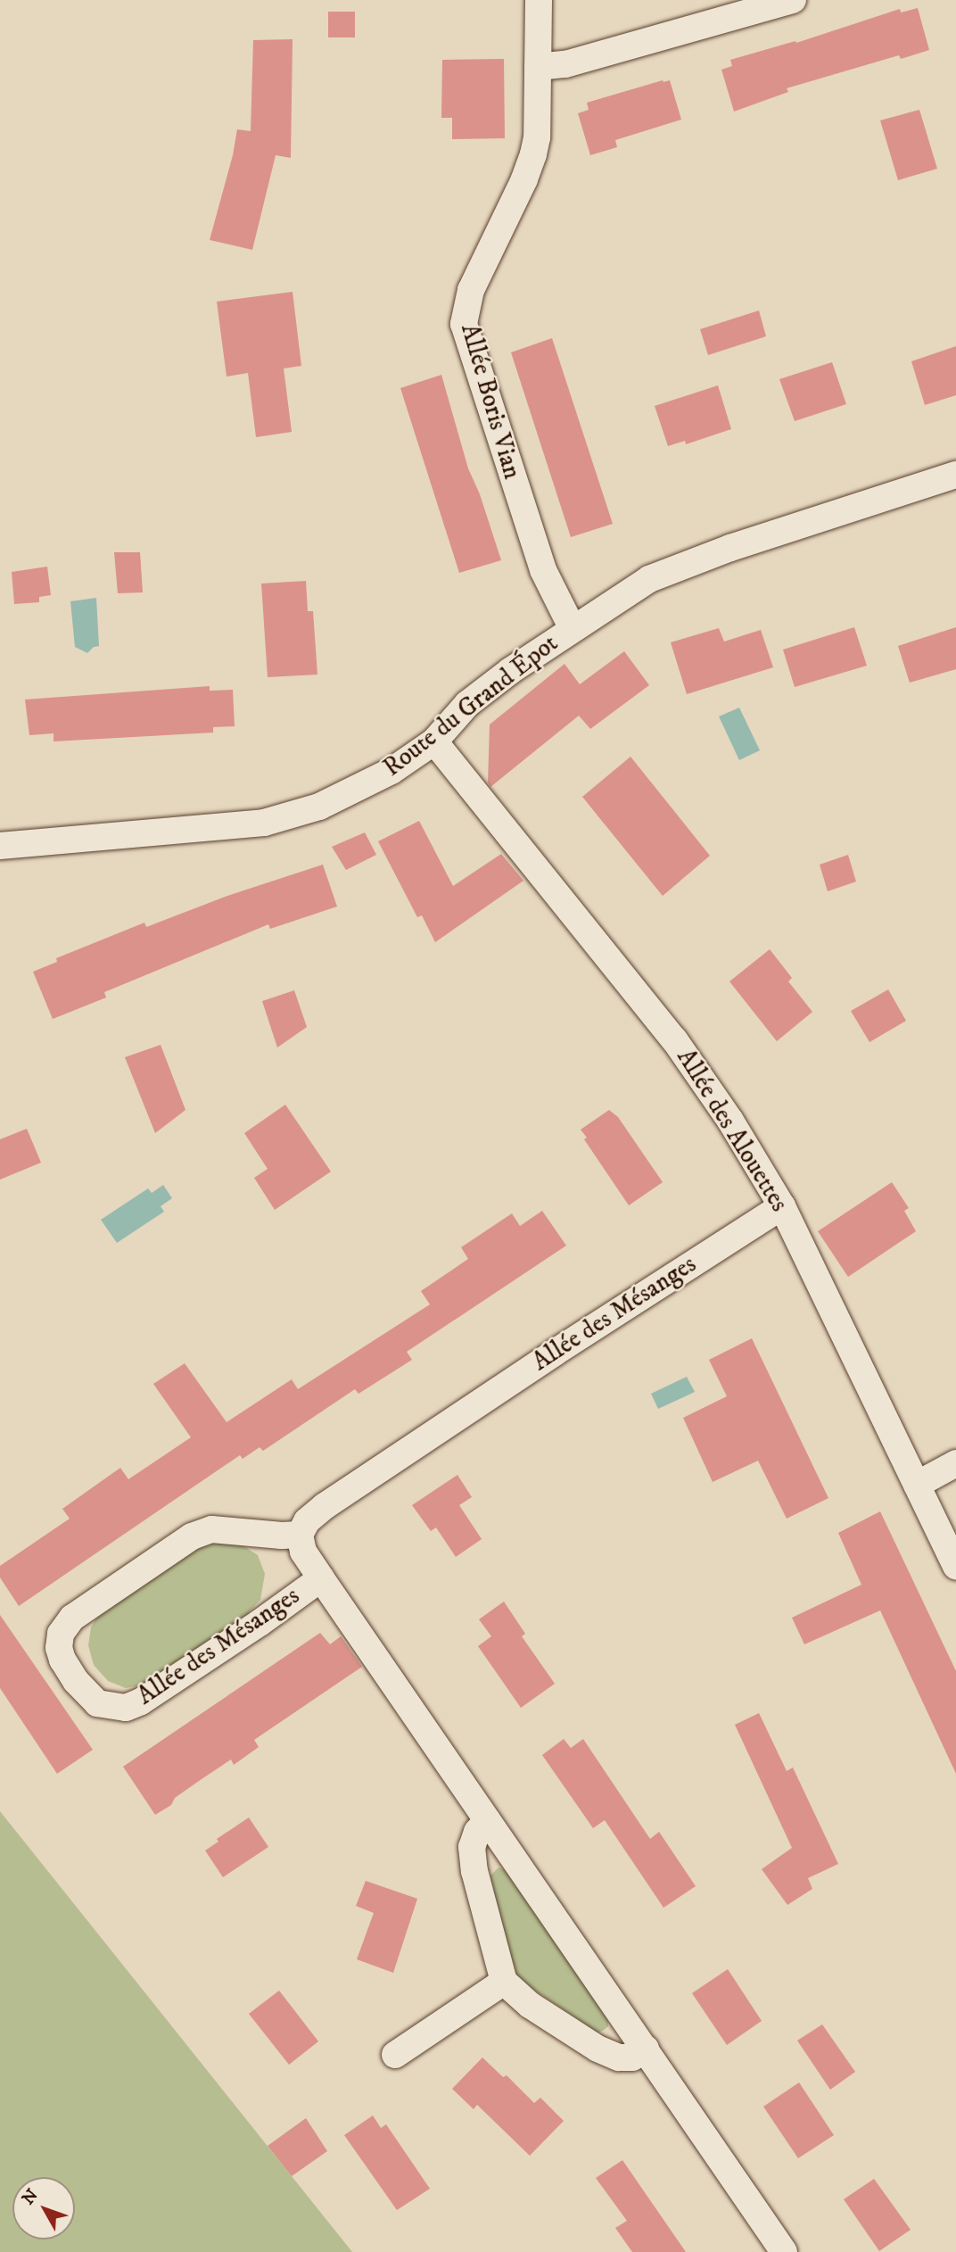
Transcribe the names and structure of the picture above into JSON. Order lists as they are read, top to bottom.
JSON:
{
  "streets": {
    "street": [
      "Allée Boris Vian",
      "Route du Grand Épot",
      "Allée des Alouettes",
      "Allée des Mésanges"
    ]
  },
  "crossings": [
    ["Allée Boris Vian", "Route du Grand Épot"],
    ["Route du Grand Épot", "Allée des Alouettes"],
    ["Allée des Alouettes", "Allée des Mésanges"]
  ],
  "north": "top left"
}
